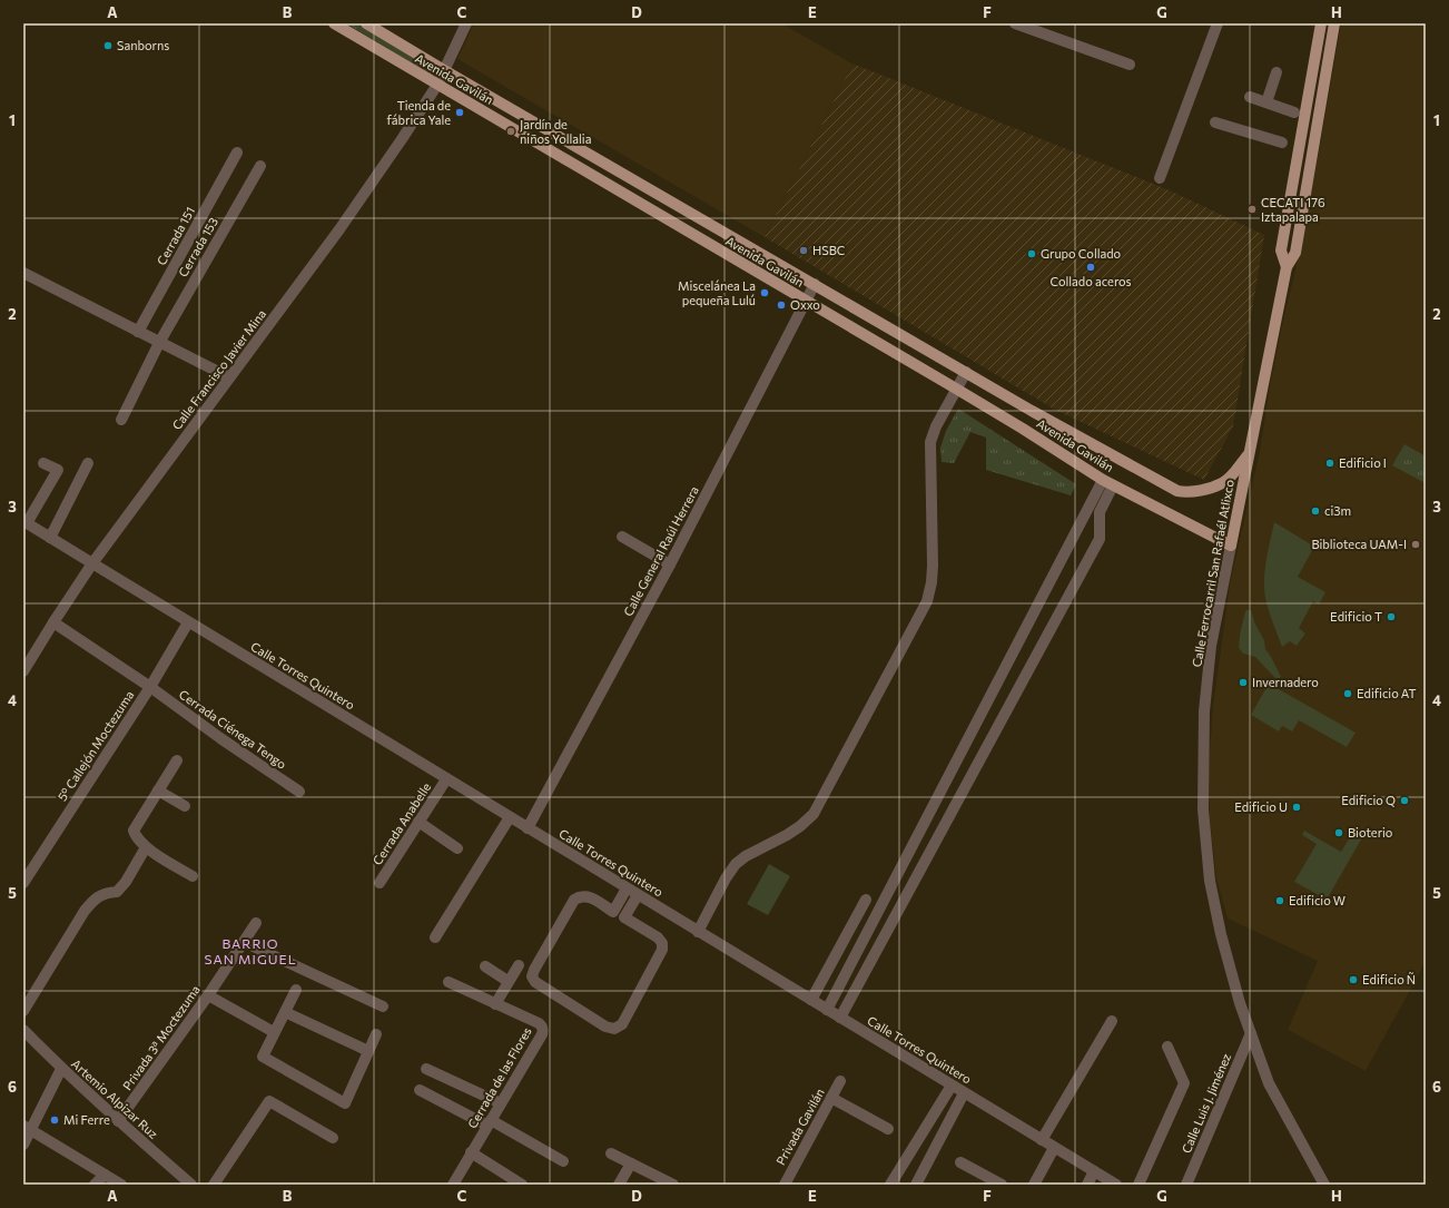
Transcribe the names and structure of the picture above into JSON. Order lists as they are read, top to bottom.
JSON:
{
  "streets": {
    "main road": ["Avenida Gavilán", "Calle Ferrocarril San Rafaél Atlixco"],
    "street": [
      "Cerrada 151",
      "Cerrada 153",
      "Calle Francisco Javier Mina",
      "Calle General Raúl Herrera",
      "Calle Torres Quintero",
      "Cerrada Ciénega Tengo",
      "5º Callejón Moctezuma",
      "Cerrada Anabelle",
      "Privada 3ª Moctezuma",
      "Cerrada de las Flores",
      "Artemio Alpizar Ruz",
      "Calle Luis J. Jiménez",
      "Privada Gavilán"
    ]
  },
  "crossings": [
    ["Avenida Gavilán", "Calle Francisco Javier Mina"],
    ["Avenida Gavilán", "Calle General Raúl Herrera"],
    ["Avenida Gavilán", "Calle Ferrocarril San Rafaél Atlixco"],
    ["Calle Francisco Javier Mina", "Calle Torres Quintero"],
    ["Calle Francisco Javier Mina", "Cerrada Ciénega Tengo"],
    ["Calle General Raúl Herrera", "Calle Torres Quintero"],
    ["Calle Ferrocarril San Rafaél Atlixco", "Calle Luis J. Jiménez"],
    ["Calle Torres Quintero", "5º Callejón Moctezuma"],
    ["Calle Torres Quintero", "Cerrada Anabelle"],
    ["Cerrada Ciénega Tengo", "5º Callejón Moctezuma"],
    ["Privada 3ª Moctezuma", "Artemio Alpizar Ruz"]
  ],
  "districts": ["BARRIO SAN MIGUEL"],
  "places": [
    "Sanborns",
    "Tienda de fábrica Yale",
    "Jardín de niños Yollalia",
    "CECATI 176 Iztapalapa",
    "HSBC",
    "Grupo Collado",
    "Collado aceros",
    "Miscelánea La pequeña Lulú",
    "Oxxo",
    "Edificio I",
    "ci3m",
    "Biblioteca UAM-I",
    "Edificio T",
    "Invernadero",
    "Edificio AT",
    "Edificio Q",
    "Edificio U",
    "Bioterio",
    "Edificio W",
    "Edificio Ñ",
    "Mi Ferre"
  ],
  "grid": {
    "columns": [
      "A",
      "B",
      "C",
      "D",
      "E",
      "F",
      "G",
      "H"
    ],
    "rows": [
      "1",
      "2",
      "3",
      "4",
      "5",
      "6"
    ]
  }
}
